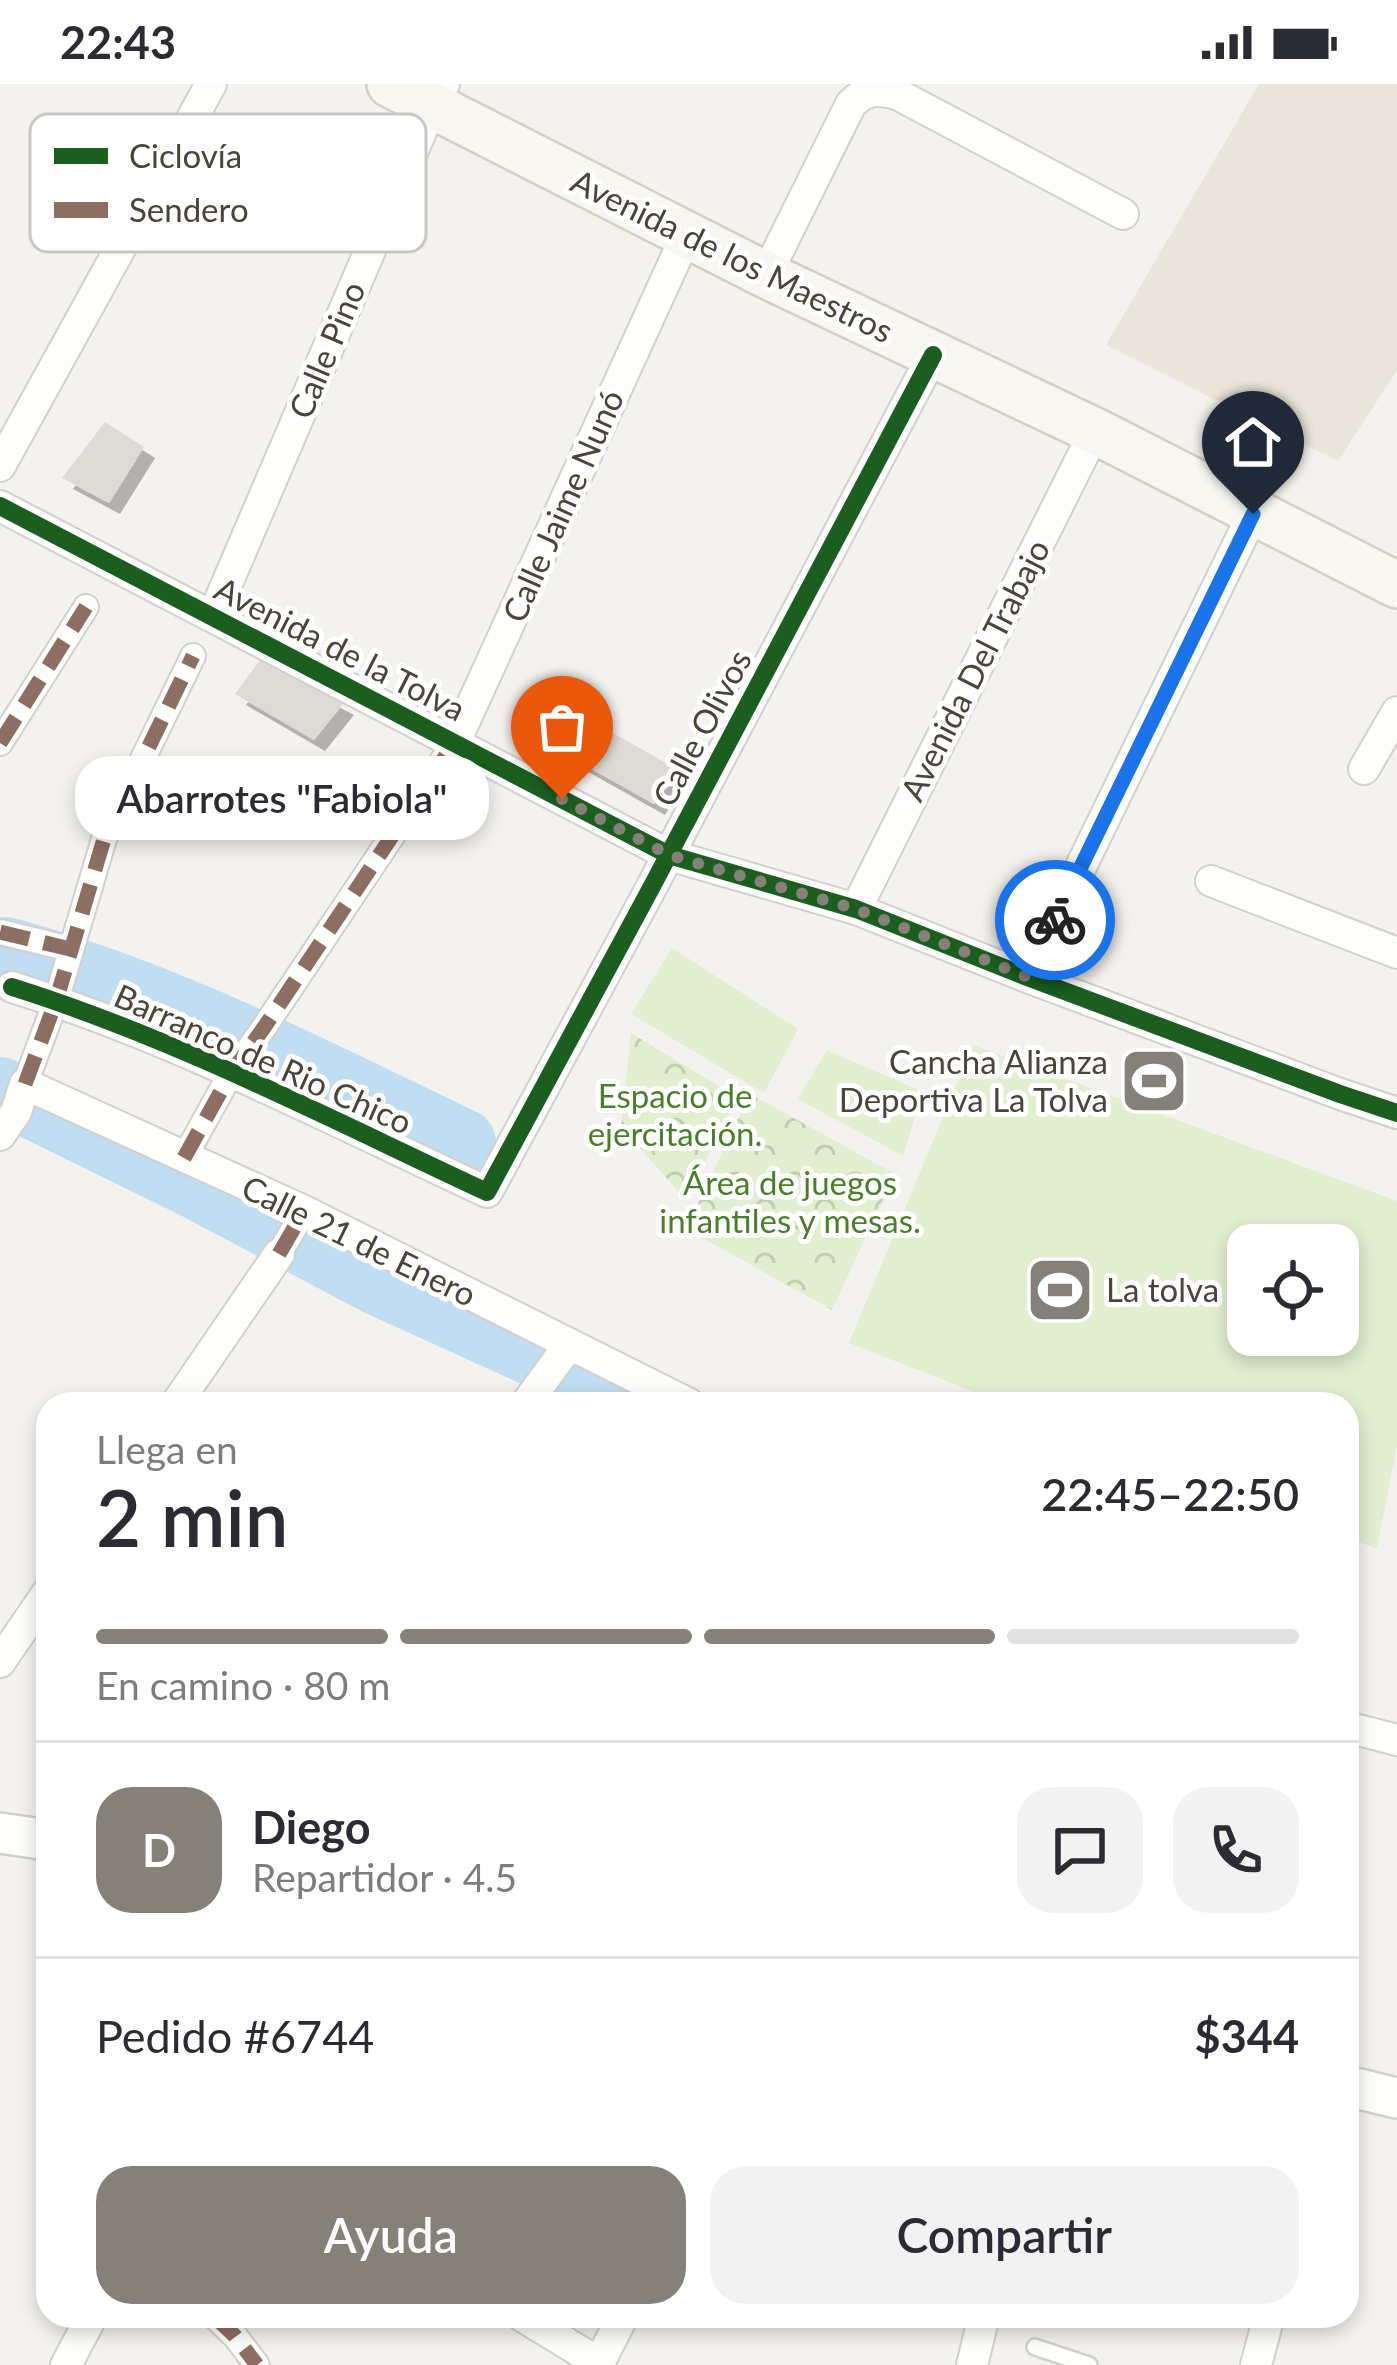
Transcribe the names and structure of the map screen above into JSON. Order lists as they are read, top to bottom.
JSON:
{
  "streets": {
    "main road": ["Avenida de los Maestros"],
    "street": [
      "Calle Pino",
      "Calle Jaime Nunó",
      "Avenida de la Tolva",
      "Avenida Del Trabajo",
      "Calle Olivos",
      "Barranco de Rio Chico",
      "Calle 21 de Enero"
    ]
  },
  "crossings": [
    ["Avenida de los Maestros", "Calle Pino"],
    ["Avenida de los Maestros", "Calle Jaime Nunó"],
    ["Avenida de los Maestros", "Avenida Del Trabajo"],
    ["Avenida de los Maestros", "Calle Olivos"],
    ["Calle Pino", "Avenida de la Tolva"],
    ["Calle Jaime Nunó", "Avenida de la Tolva"],
    ["Calle Jaime Nunó", "Barranco de Rio Chico"],
    ["Calle Jaime Nunó", "Calle 21 de Enero"],
    ["Avenida de la Tolva", "Avenida Del Trabajo"],
    ["Avenida de la Tolva", "Calle Olivos"],
    ["Calle Olivos", "Barranco de Rio Chico"]
  ],
  "parks": ["Espacio de ejercitación.", "Área de juegos infantiles y mesas."],
  "places": {
    "other": ["Abarrotes \"Fabiola\""],
    "sports": ["Cancha Alianza Deportiva La Tolva", "La tolva"]
  },
  "legend": ["Ciclovía", "Sendero"],
  "page": {
    "status": "22:43",
    "bubble": "Abarrotes \"Fabiola\"",
    "heading": ["2 min", "Llega en", "22:45–22:50"],
    "panel": [
      "Diego",
      "Repartidor · 4.5",
      "Pedido #6744",
      "$344"
    ],
    "bar": "En camino · 80 m",
    "round": "D",
    "buttons": ["Ayuda", "Compartir"]
  }
}
